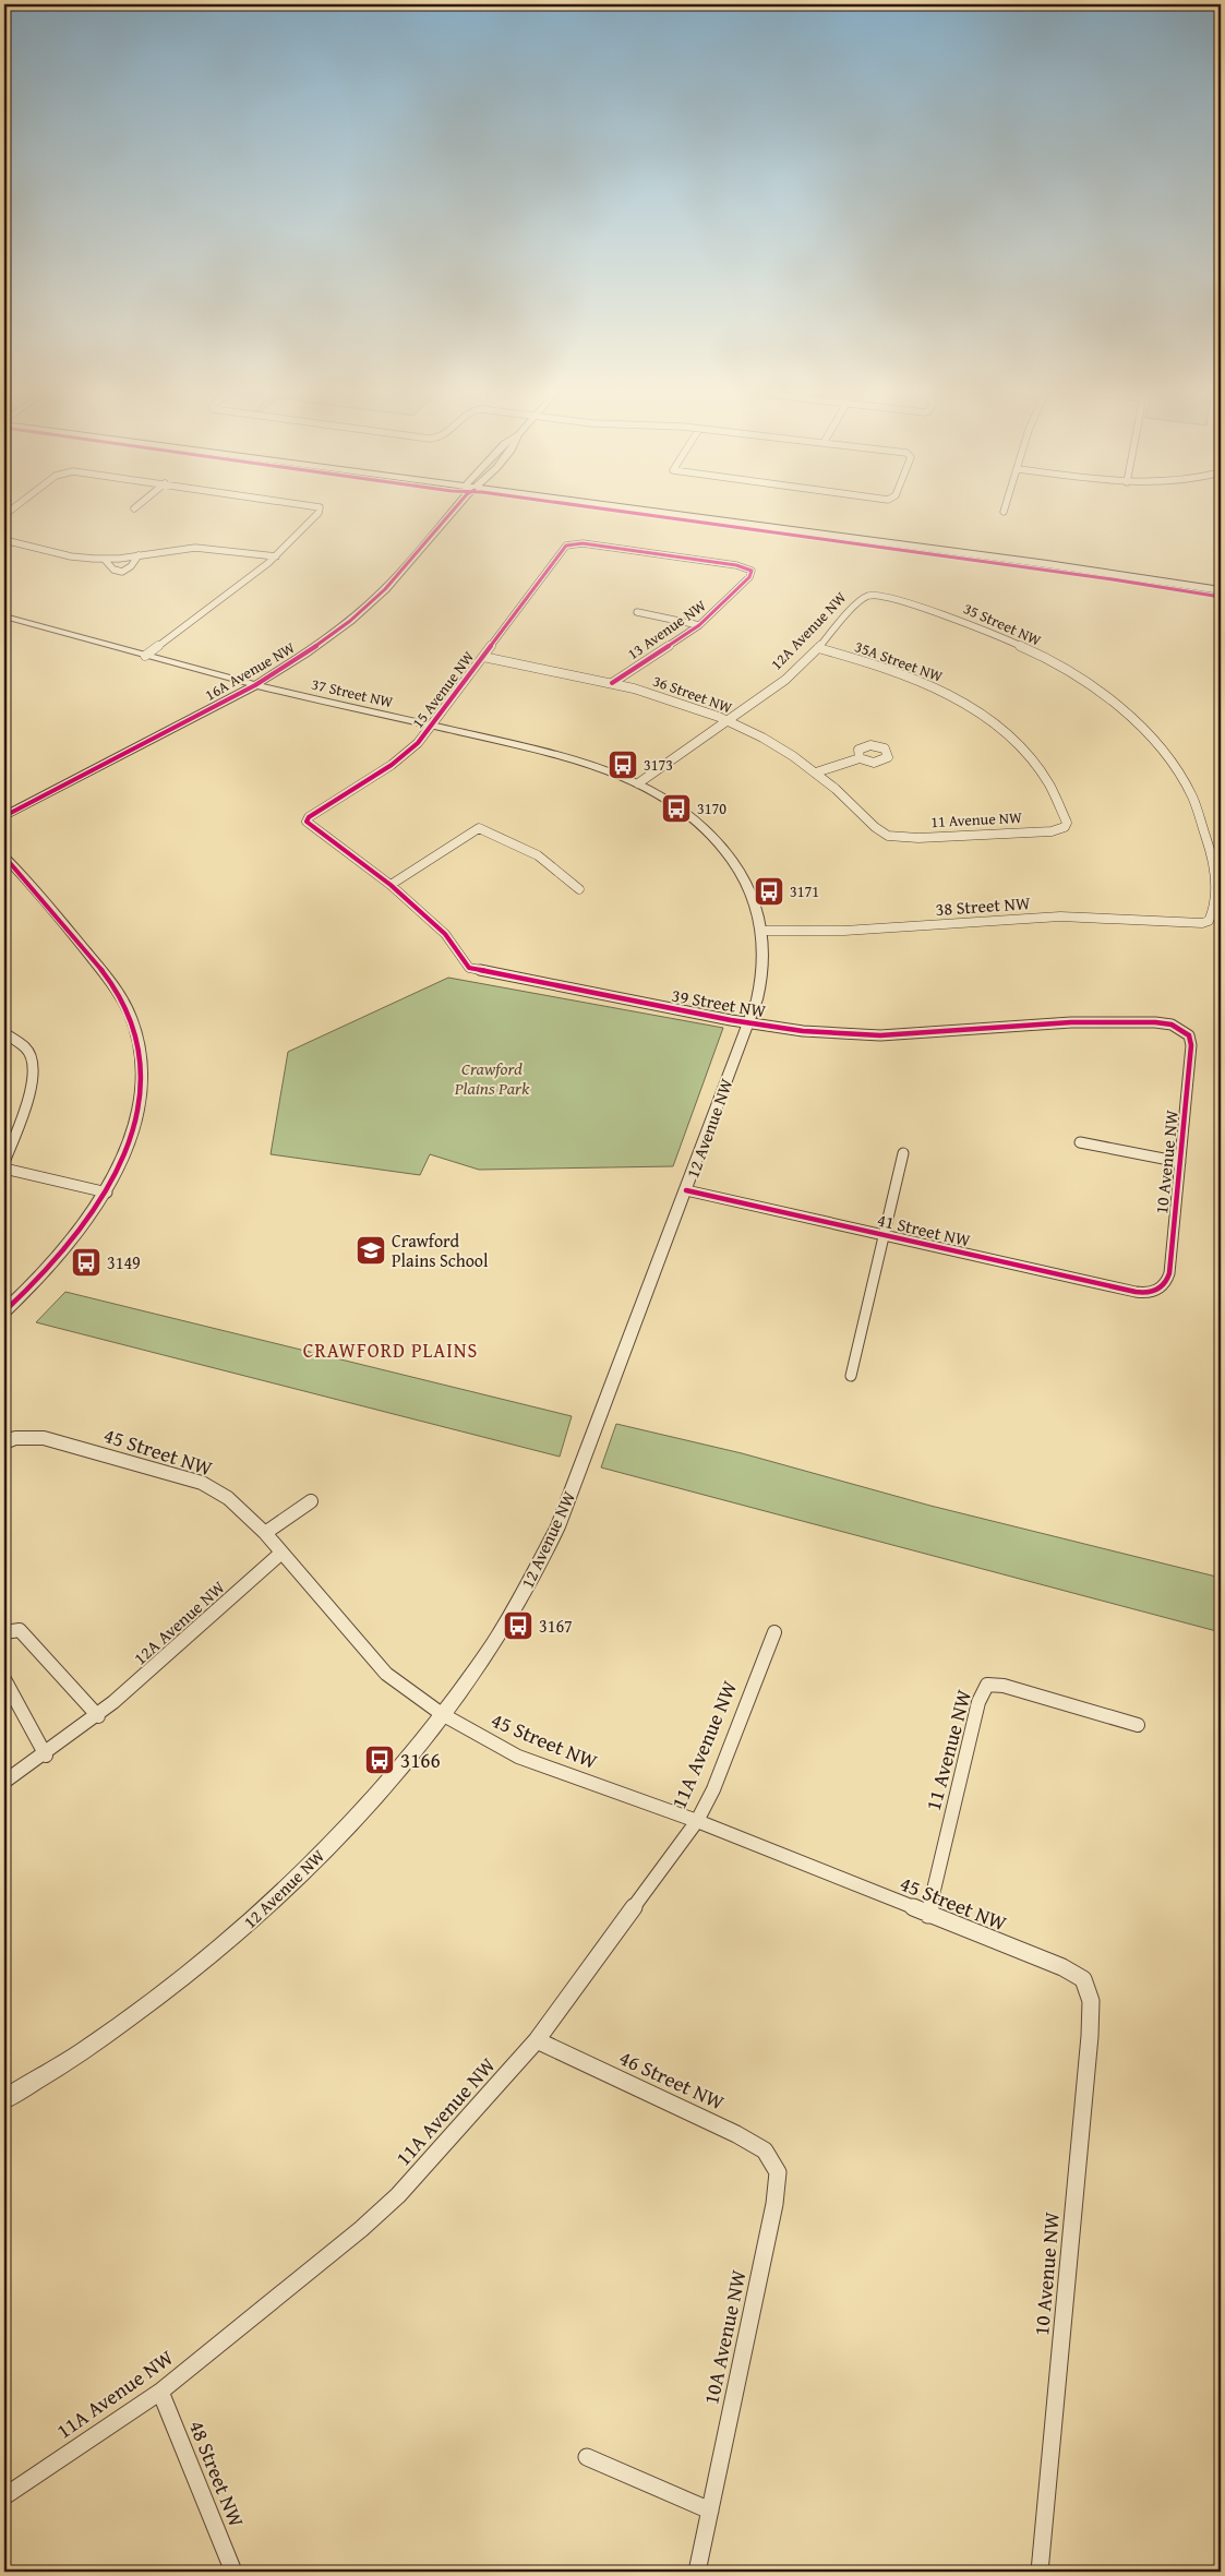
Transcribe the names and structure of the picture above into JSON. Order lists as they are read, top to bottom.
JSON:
{
  "streets": {
    "street": [
      "35 Street NW",
      "13 Avenue NW",
      "12A Avenue NW",
      "35A Street NW",
      "16A Avenue NW",
      "15 Avenue NW",
      "37 Street NW",
      "36 Street NW",
      "11 Avenue NW",
      "38 Street NW",
      "39 Street NW",
      "12 Avenue NW",
      "10 Avenue NW",
      "41 Street NW",
      "45 Street NW",
      "11A Avenue NW",
      "46 Street NW",
      "10A Avenue NW",
      "48 Street NW"
    ]
  },
  "crossings": [
    ["35 Street NW", "12A Avenue NW"],
    ["35 Street NW", "38 Street NW"],
    ["13 Avenue NW", "15 Avenue NW"],
    ["13 Avenue NW", "36 Street NW"],
    ["12A Avenue NW", "35A Street NW"],
    ["12A Avenue NW", "37 Street NW"],
    ["12A Avenue NW", "36 Street NW"],
    ["12A Avenue NW", "45 Street NW"],
    ["35A Street NW", "11 Avenue NW"],
    ["16A Avenue NW", "37 Street NW"],
    ["15 Avenue NW", "37 Street NW"],
    ["15 Avenue NW", "36 Street NW"],
    ["15 Avenue NW", "39 Street NW"],
    ["37 Street NW", "12 Avenue NW"],
    ["36 Street NW", "11 Avenue NW"],
    ["11 Avenue NW", "45 Street NW"],
    ["38 Street NW", "12 Avenue NW"],
    ["39 Street NW", "12 Avenue NW"],
    ["39 Street NW", "10 Avenue NW"],
    ["12 Avenue NW", "41 Street NW"],
    ["12 Avenue NW", "45 Street NW"],
    ["10 Avenue NW", "41 Street NW"],
    ["10 Avenue NW", "45 Street NW"],
    ["45 Street NW", "11A Avenue NW"],
    ["11A Avenue NW", "46 Street NW"],
    ["11A Avenue NW", "48 Street NW"],
    ["46 Street NW", "10A Avenue NW"]
  ],
  "districts": ["CRAWFORD PLAINS"],
  "parks": ["Crawford Plains Park"],
  "places": {
    "bus stop": [
      "3173",
      "3170",
      "3171",
      "3149",
      "3167",
      "3166"
    ],
    "school or university": ["Crawford Plains School"]
  }
}
